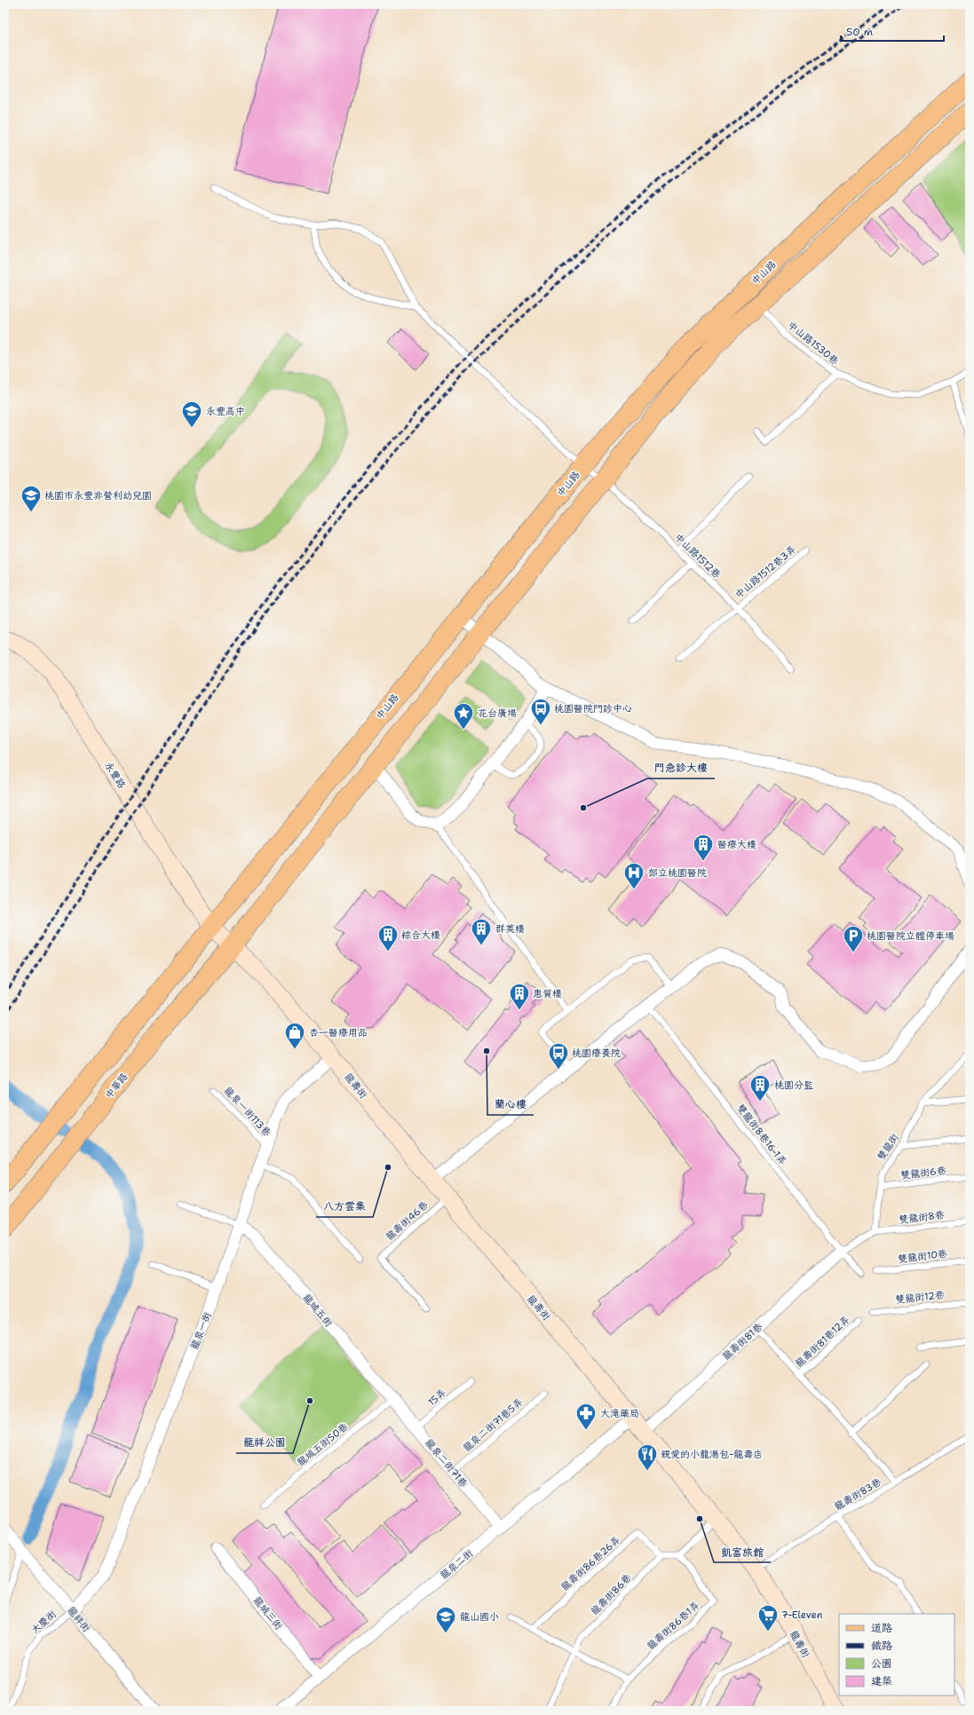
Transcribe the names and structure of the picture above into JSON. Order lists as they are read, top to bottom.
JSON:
{
  "streets": {
    "main road": ["中山路", "中華路"],
    "street": [
      "永豐路",
      "龍壽街",
      "龍城五街",
      "龍泉一街",
      "龍壽街81巷",
      "龍泉二街71巷",
      "龍泉二街",
      "龍城三街",
      "龍祥街"
    ],
    "lane": [
      "中山路1530巷",
      "中山路1512巷",
      "中山路1512巷3弄",
      "龍泉一街113巷",
      "雙龍街8巷16-1弄",
      "雙龍街",
      "雙龍街6巷",
      "雙龍街8巷",
      "龍壽街46巷",
      "雙龍街10巷",
      "雙龍街12巷",
      "龍壽街81巷12弄",
      "15弄",
      "龍泉二街71巷5弄",
      "龍城五街50巷",
      "龍壽街83巷",
      "龍壽街86巷26弄",
      "龍壽街86巷",
      "大慶街",
      "龍壽街86巷1弄"
    ]
  },
  "crossings": [
    ["中山路", "中山路1530巷"],
    ["中山路", "中山路1512巷"],
    ["中山路", "永豐路"],
    ["中山路", "中華路"],
    ["中山路", "龍壽街"],
    ["中山路1512巷", "中山路1512巷3弄"],
    ["永豐路", "龍壽街"],
    ["中華路", "龍壽街"],
    ["龍壽街", "龍壽街46巷"],
    ["龍壽街", "龍泉一街"],
    ["龍壽街", "龍壽街81巷"],
    ["龍壽街", "龍壽街83巷"],
    ["龍壽街", "龍泉二街"],
    ["龍泉一街113巷", "龍泉一街"],
    ["雙龍街8巷16-1弄", "龍壽街81巷"],
    ["雙龍街", "雙龍街6巷"],
    ["雙龍街", "雙龍街8巷"],
    ["龍城五街", "龍泉一街"],
    ["龍城五街", "龍城五街50巷"],
    ["龍城五街", "龍泉二街71巷"],
    ["龍泉一街", "龍祥街"],
    ["龍泉一街", "大慶街"],
    ["15弄", "龍泉二街71巷"],
    ["龍泉二街71巷5弄", "龍泉二街71巷"],
    ["龍城五街50巷", "龍泉二街71巷"],
    ["龍泉二街71巷", "龍泉二街"],
    ["龍壽街86巷26弄", "龍壽街86巷"],
    ["龍泉二街", "龍城三街"],
    ["龍祥街", "大慶街"]
  ],
  "places": {
    "school or university": ["永豐高中", "桃園市永豐非營利幼兒園", "龍山國小"],
    "bus stop": ["桃園醫院門診中心", "桃園療養院"],
    "place": ["花台廣場"],
    "other": [
      "門急診大樓",
      "蘭心樓",
      "八方雲集",
      "龍祥公園",
      "凱富旅館"
    ],
    "building": [
      "醫療大樓",
      "群英樓",
      "綜合大樓",
      "惠質樓",
      "桃園分監"
    ],
    "hospital": ["部立桃園醫院"],
    "parking": ["桃園醫院立體停車場"],
    "shop": ["杏一醫療用品"],
    "pharmacy": ["大滝藥局"],
    "restaurant": ["親愛的小籠湯包-龍壽店"],
    "supermarket": ["7-Eleven"]
  },
  "legend": [
    "道路",
    "鐵路",
    "公園",
    "建築"
  ],
  "scale_bar": "50 m"
}
